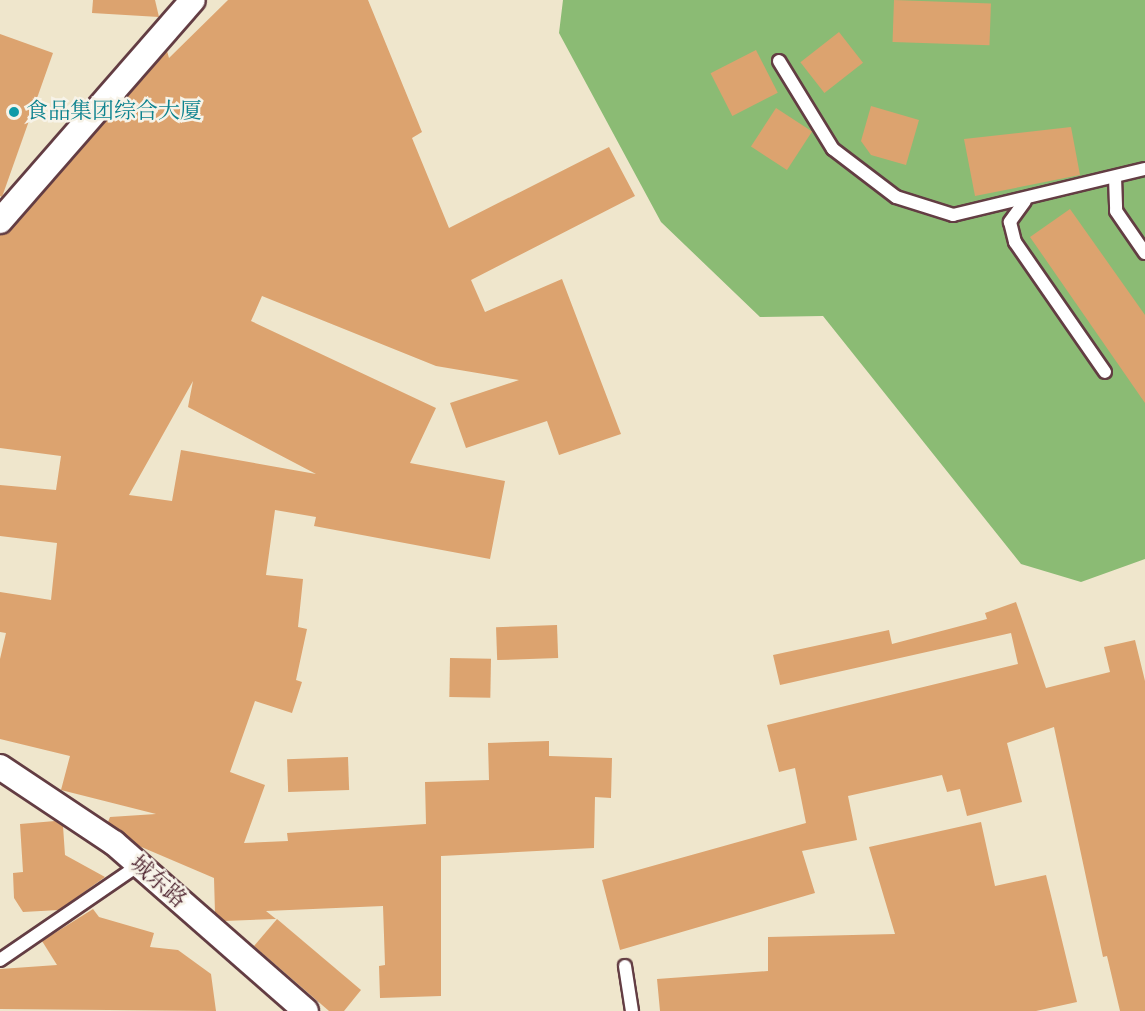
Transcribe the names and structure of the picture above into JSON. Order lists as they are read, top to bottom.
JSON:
{
  "streets": {
    "street": ["城东路"]
  },
  "places": ["食品集团综合大厦"]
}
